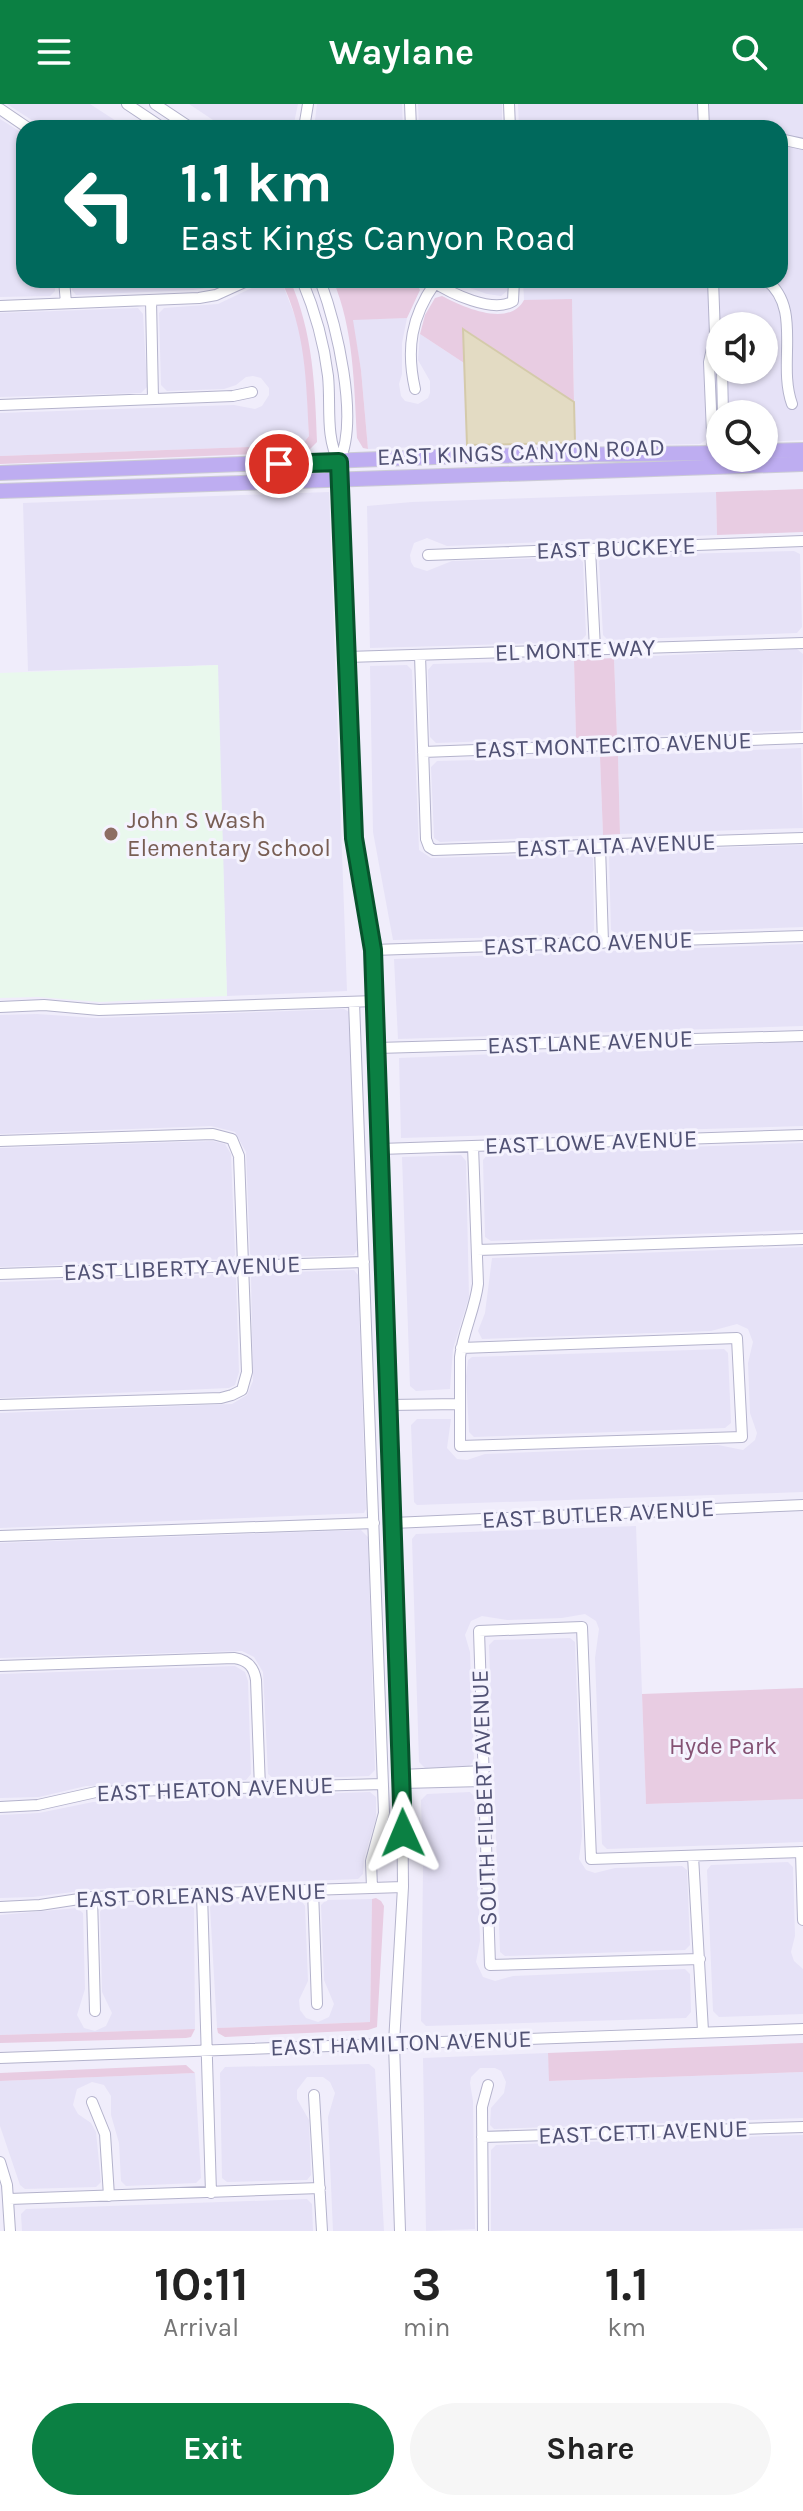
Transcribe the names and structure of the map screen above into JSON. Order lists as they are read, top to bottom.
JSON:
{
  "streets": {
    "main road": ["EAST KINGS CANYON ROAD"],
    "street": [
      "EAST BUCKEYE",
      "EL MONTE WAY",
      "EAST MONTECITO AVENUE",
      "EAST ALTA AVENUE",
      "EAST RACO AVENUE",
      "EAST LANE AVENUE",
      "EAST LOWE AVENUE",
      "EAST LIBERTY AVENUE",
      "EAST BUTLER AVENUE",
      "EAST HEATON AVENUE",
      "SOUTH FILBERT AVENUE",
      "EAST ORLEANS AVENUE",
      "EAST HAMILTON AVENUE",
      "EAST CETTI AVENUE"
    ]
  },
  "crossings": [
    ["EAST MONTECITO AVENUE", "EAST ALTA AVENUE"]
  ],
  "parks": ["Hyde Park"],
  "places": ["John S Wash Elementary School"],
  "page": {
    "header": "Waylane",
    "turn": ["1.1 km", "East Kings Canyon Road"],
    "eta": [
      "10:11",
      "Arrival",
      "3",
      "min",
      "1.1",
      "km"
    ],
    "buttons": ["Exit", "Share"]
  }
}
